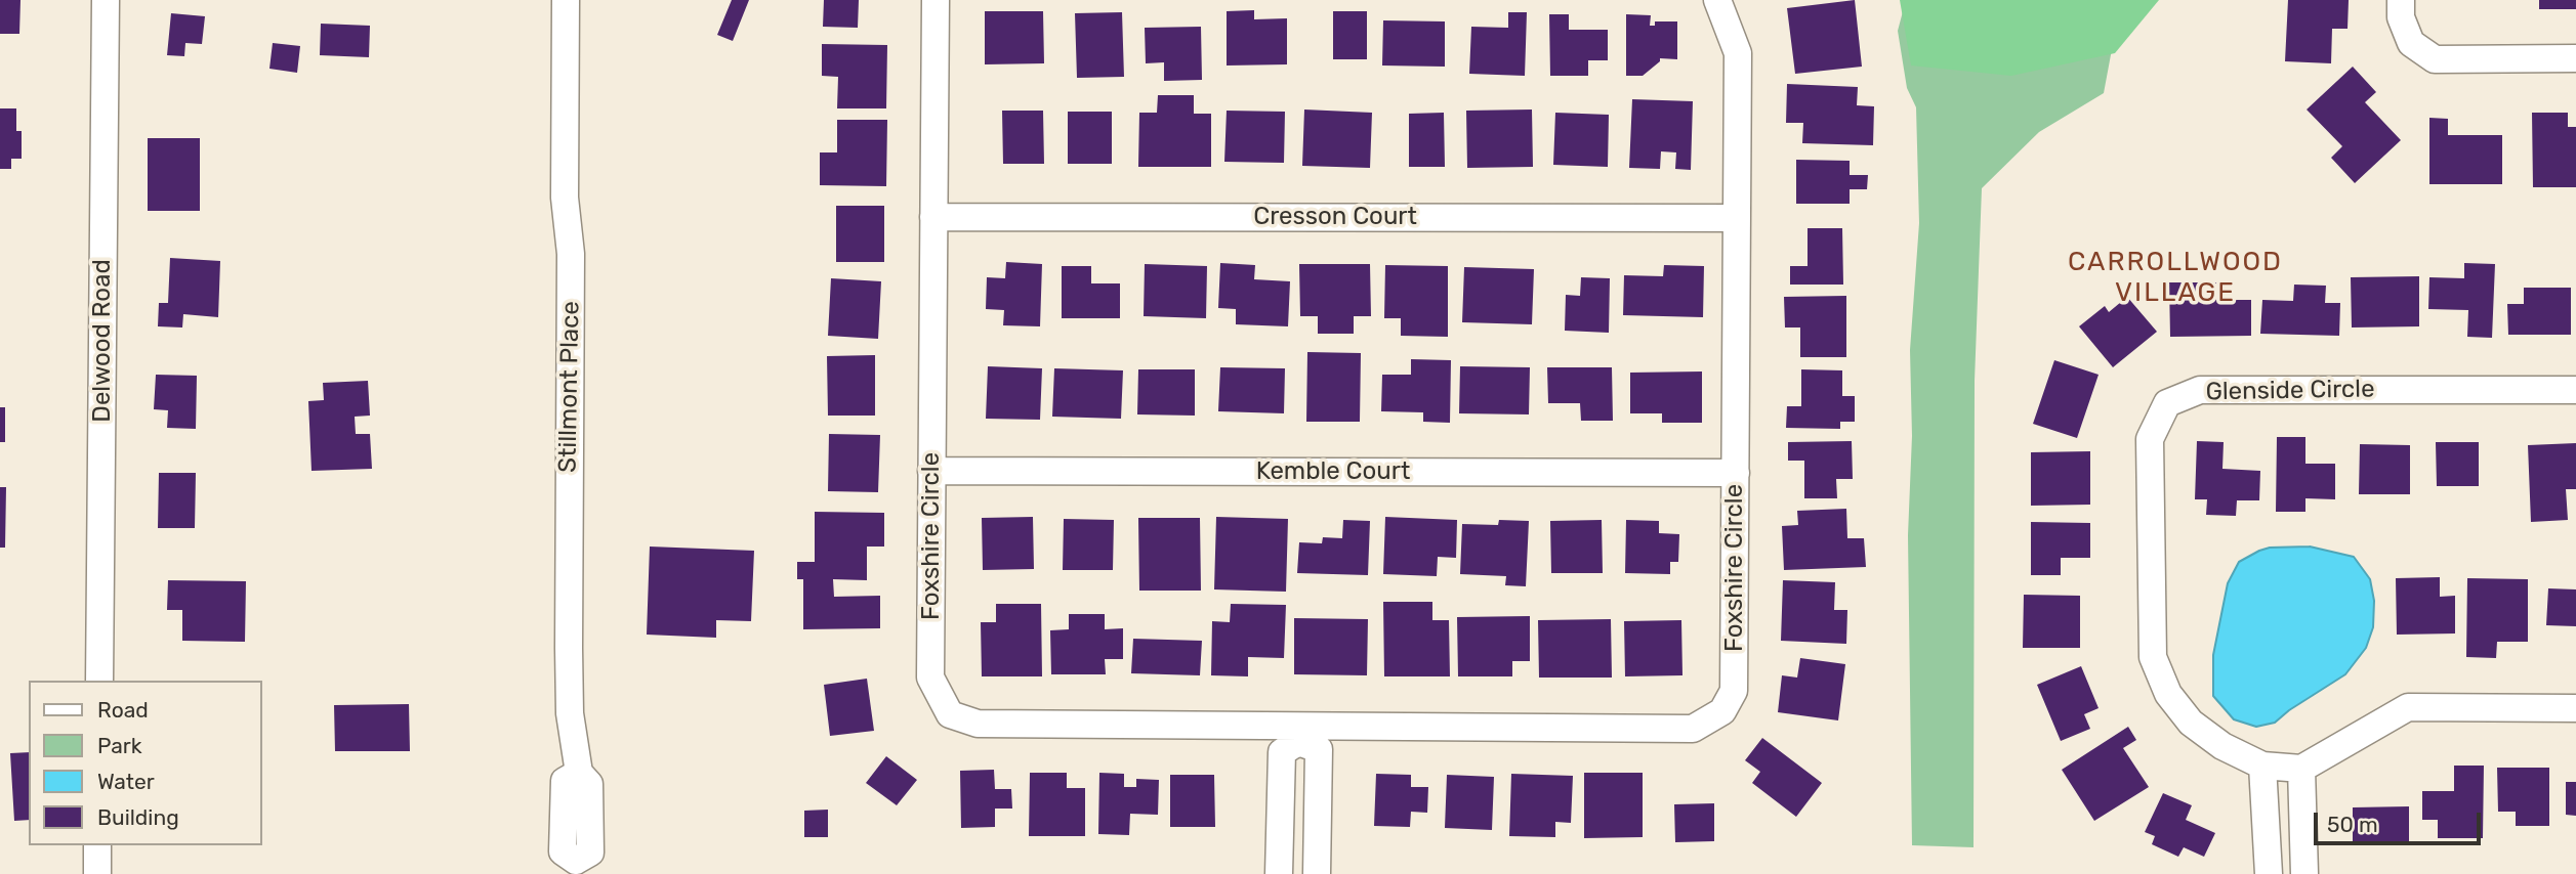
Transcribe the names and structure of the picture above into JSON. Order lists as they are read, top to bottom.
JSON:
{
  "streets": {
    "street": [
      "Cresson Court",
      "Delwood Road",
      "Stillmont Place",
      "Glenside Circle",
      "Kemble Court",
      "Foxshire Circle"
    ]
  },
  "crossings": [
    ["Cresson Court", "Foxshire Circle"],
    ["Kemble Court", "Foxshire Circle"]
  ],
  "districts": ["CARROLLWOOD VILLAGE"],
  "legend": [
    "Road",
    "Park",
    "Water",
    "Building"
  ],
  "scale_bar": "50 m"
}
